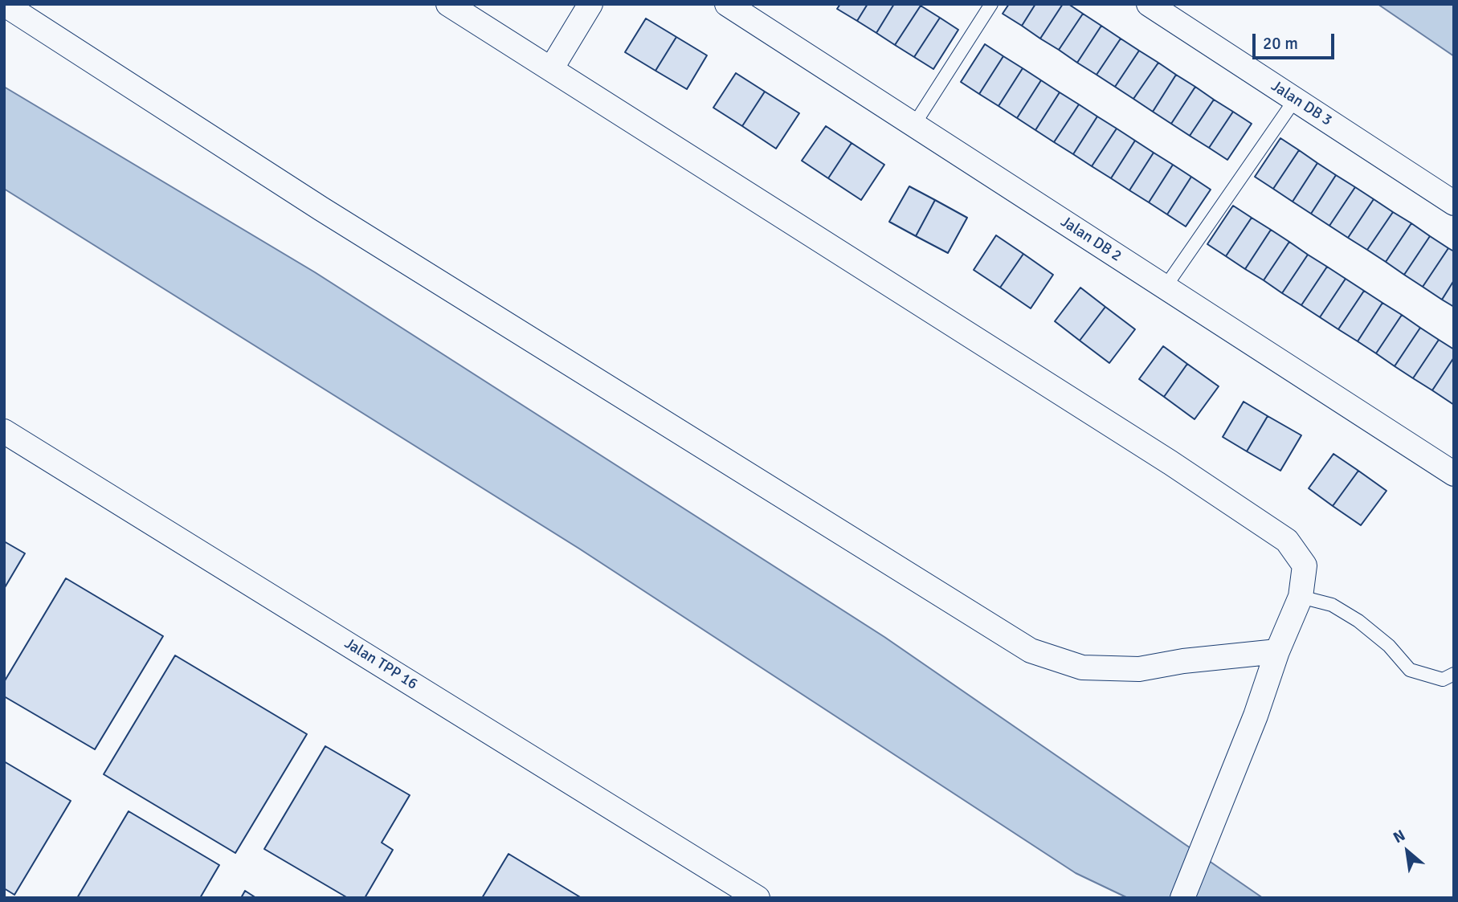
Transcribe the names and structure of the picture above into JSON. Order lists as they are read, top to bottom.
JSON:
{
  "streets": {
    "street": ["Jalan DB 3", "Jalan DB 2", "Jalan TPP 16"]
  },
  "scale_bar": "20 m",
  "north": "top left"
}
